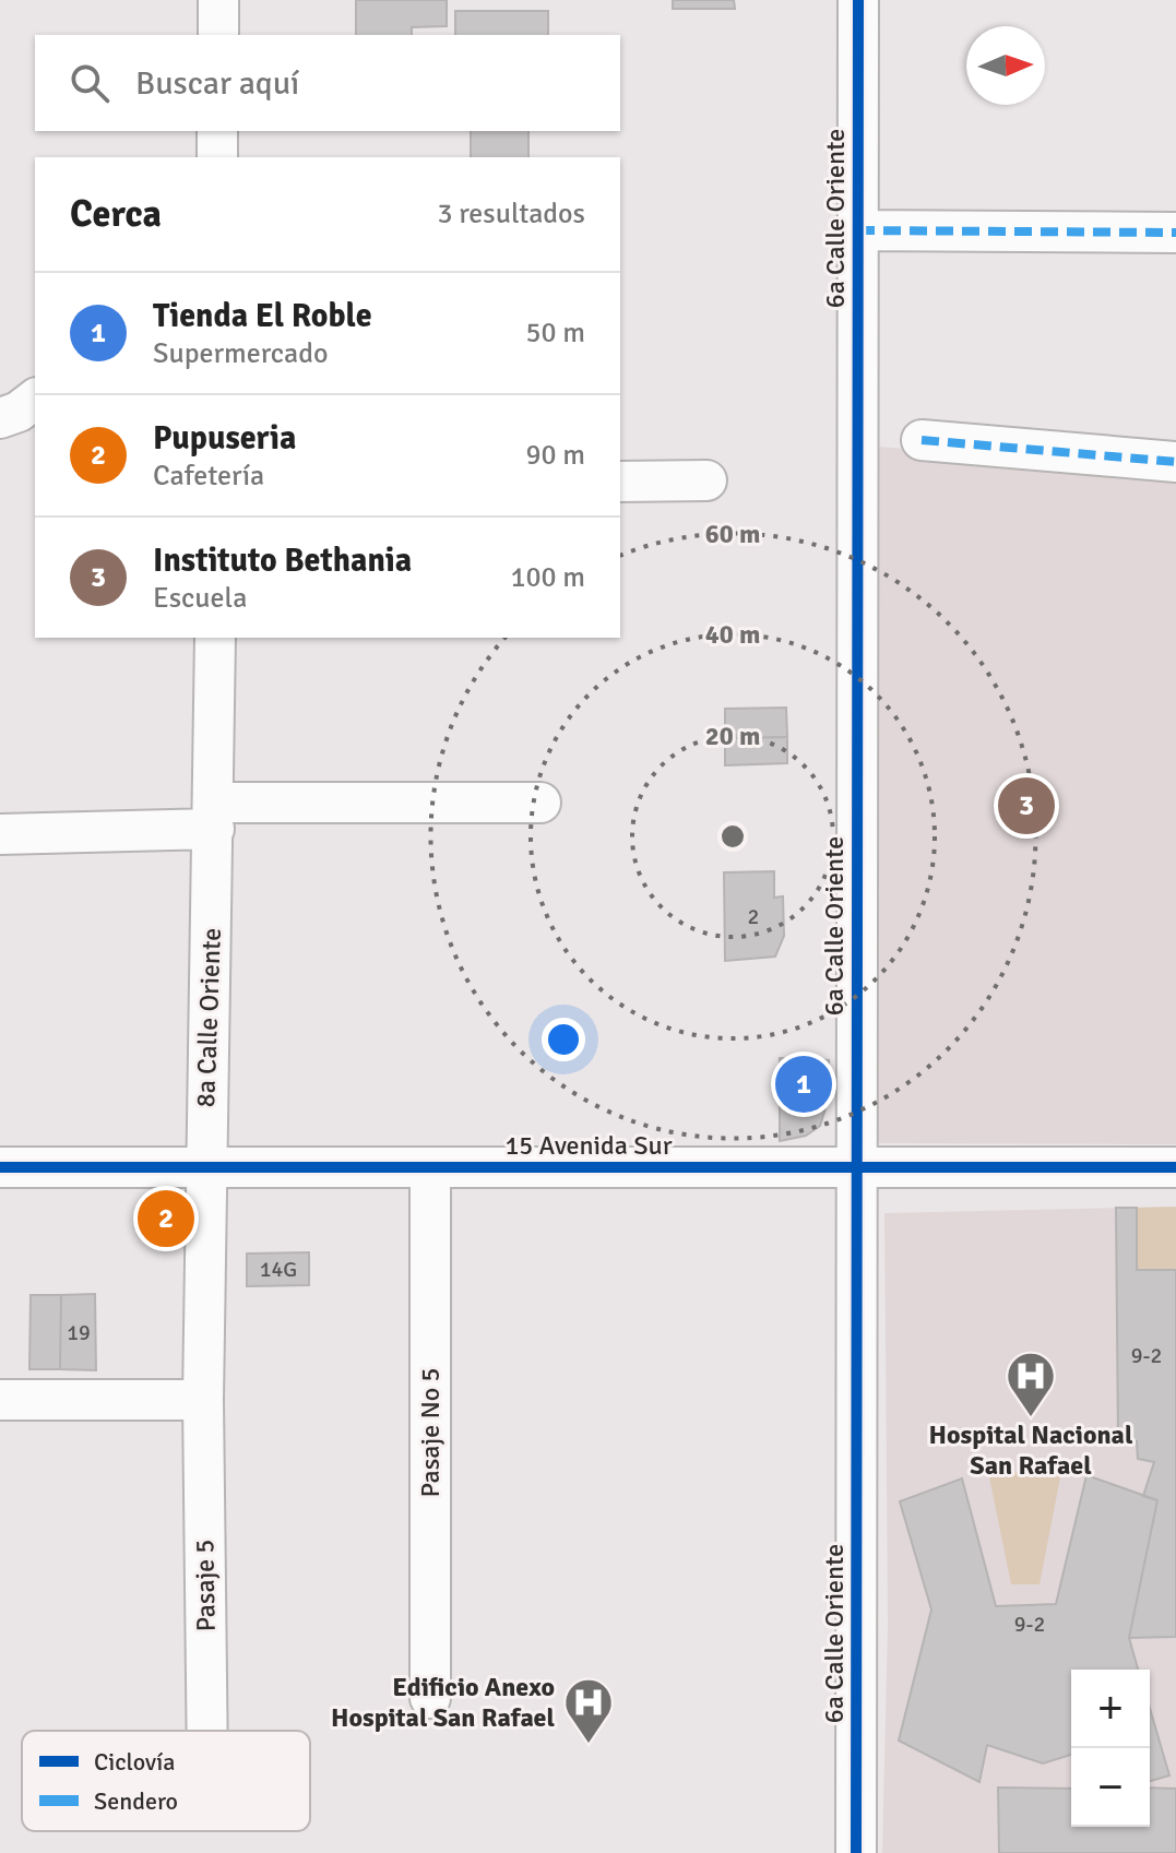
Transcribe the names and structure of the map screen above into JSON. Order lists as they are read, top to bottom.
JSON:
{
  "streets": {
    "street": [
      "6a Calle Oriente",
      "8a Calle Oriente",
      "15 Avenida Sur",
      "Pasaje No 5",
      "Pasaje 5"
    ]
  },
  "crossings": [
    ["6a Calle Oriente", "15 Avenida Sur"],
    ["8a Calle Oriente", "15 Avenida Sur"],
    ["8a Calle Oriente", "Pasaje 5"],
    ["15 Avenida Sur", "Pasaje No 5"]
  ],
  "places": {
    "hospital": ["Hospital Nacional San Rafael", "Edificio Anexo Hospital San Rafael"]
  },
  "house_numbers": [
    "2",
    "14G",
    "19",
    "9-2",
    "9-2"
  ],
  "legend": ["Ciclovía", "Sendero"],
  "north": "right",
  "page": {
    "search": "Buscar aquí",
    "heading": ["Cerca", "3 resultados"],
    "list": [
      {
        "mark": "1",
        "name": "Tienda El Roble",
        "note": "Supermercado",
        "value": "50 m"
      },
      {
        "mark": "2",
        "name": "Pupuseria",
        "note": "Cafetería",
        "value": "90 m"
      },
      {
        "mark": "3",
        "name": "Instituto Bethania",
        "note": "Escuela",
        "value": "100 m"
      }
    ],
    "pins": ["3", "1", "2"],
    "map_buttons": ["+", "−"]
  },
  "rings": ["60 m", "40 m", "20 m"]
}
